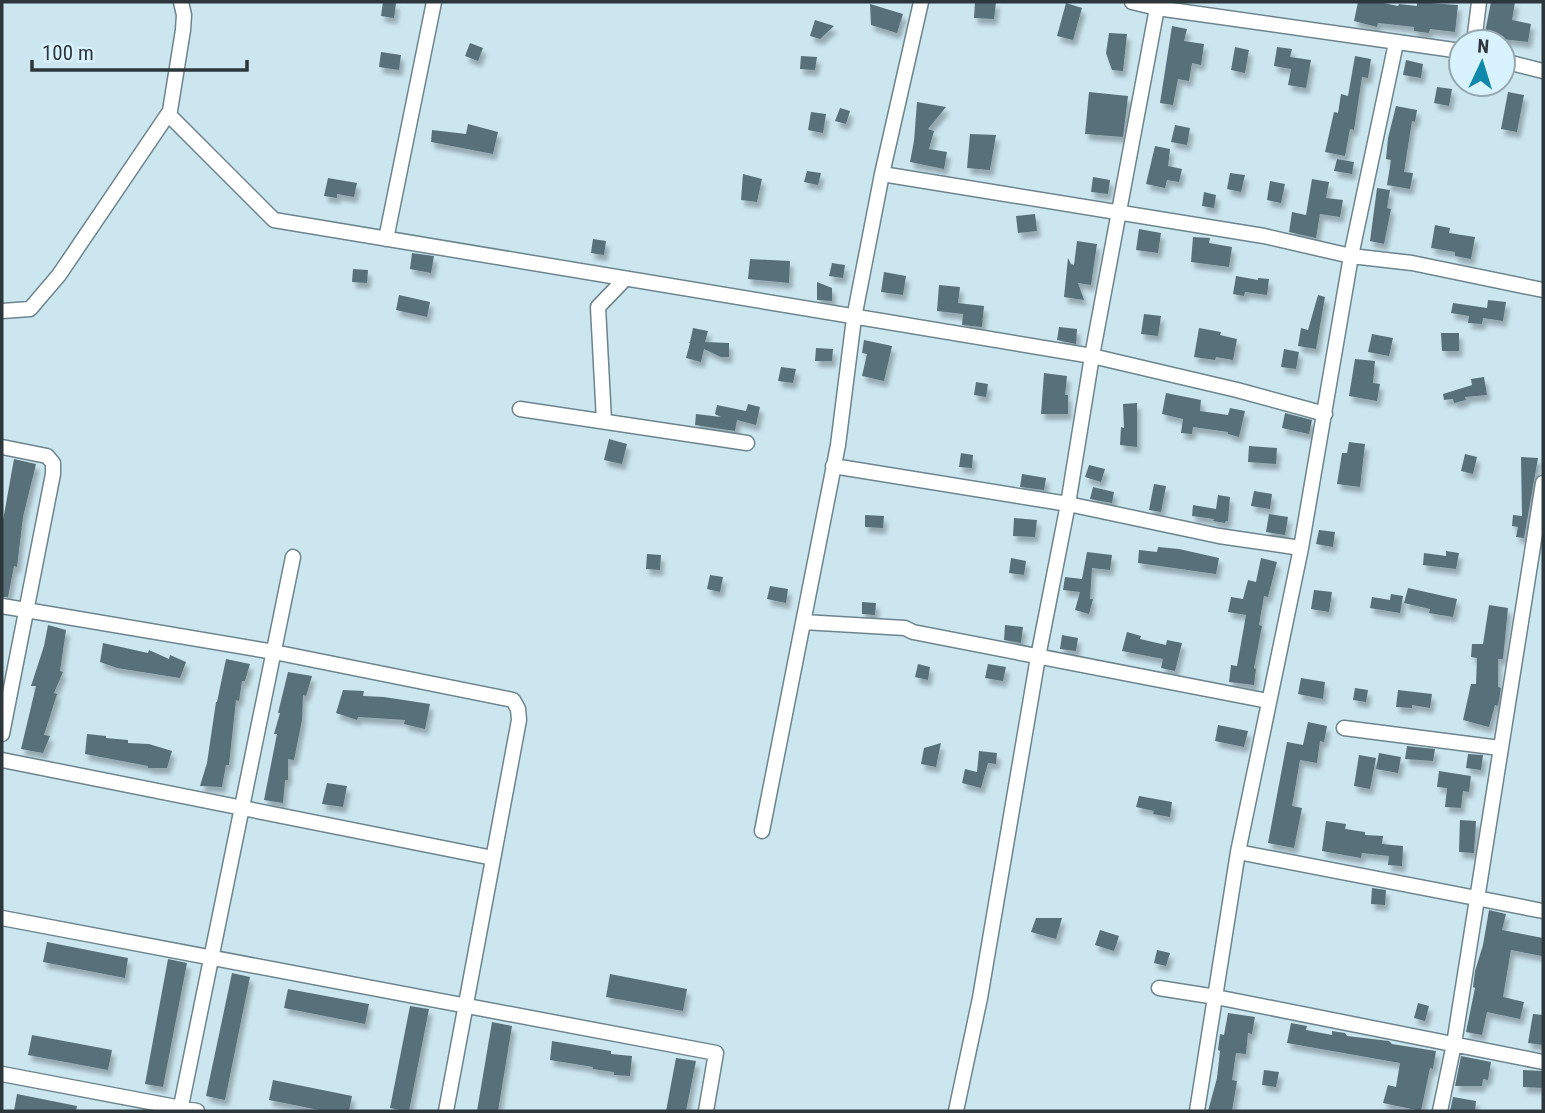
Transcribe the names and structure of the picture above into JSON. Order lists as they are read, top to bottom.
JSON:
{
  "scale_bar": "100 m",
  "north": "top"
}
